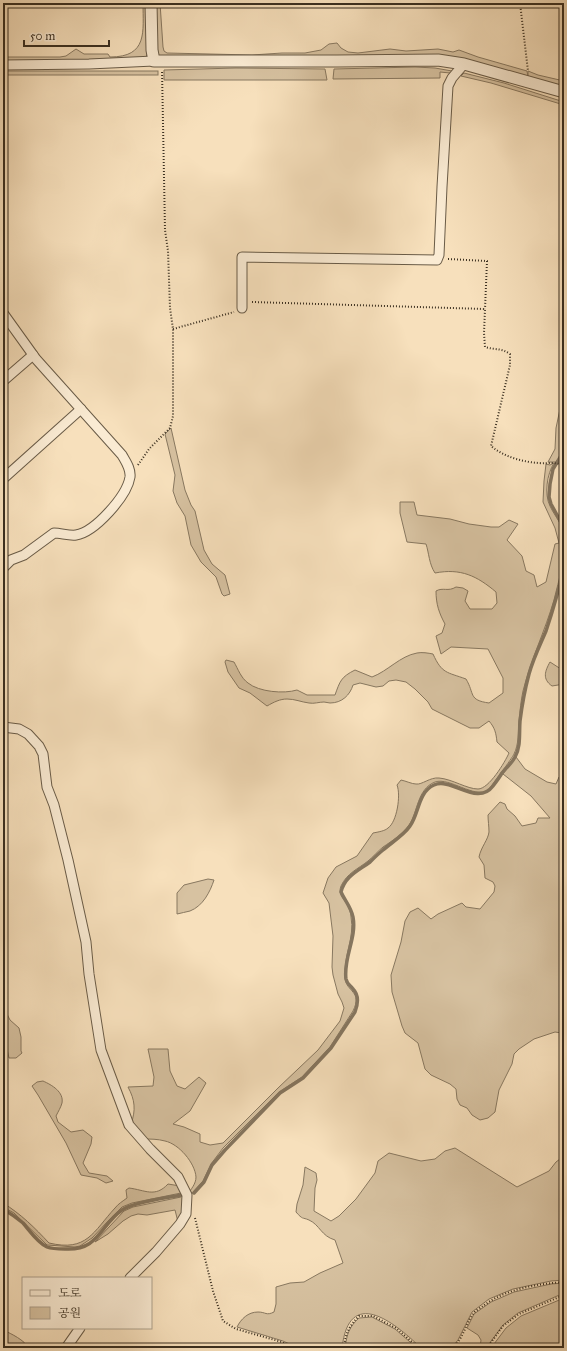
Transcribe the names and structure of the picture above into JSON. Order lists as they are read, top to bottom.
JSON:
{
  "legend": ["도로", "공원"],
  "scale_bar": "50 m"
}
